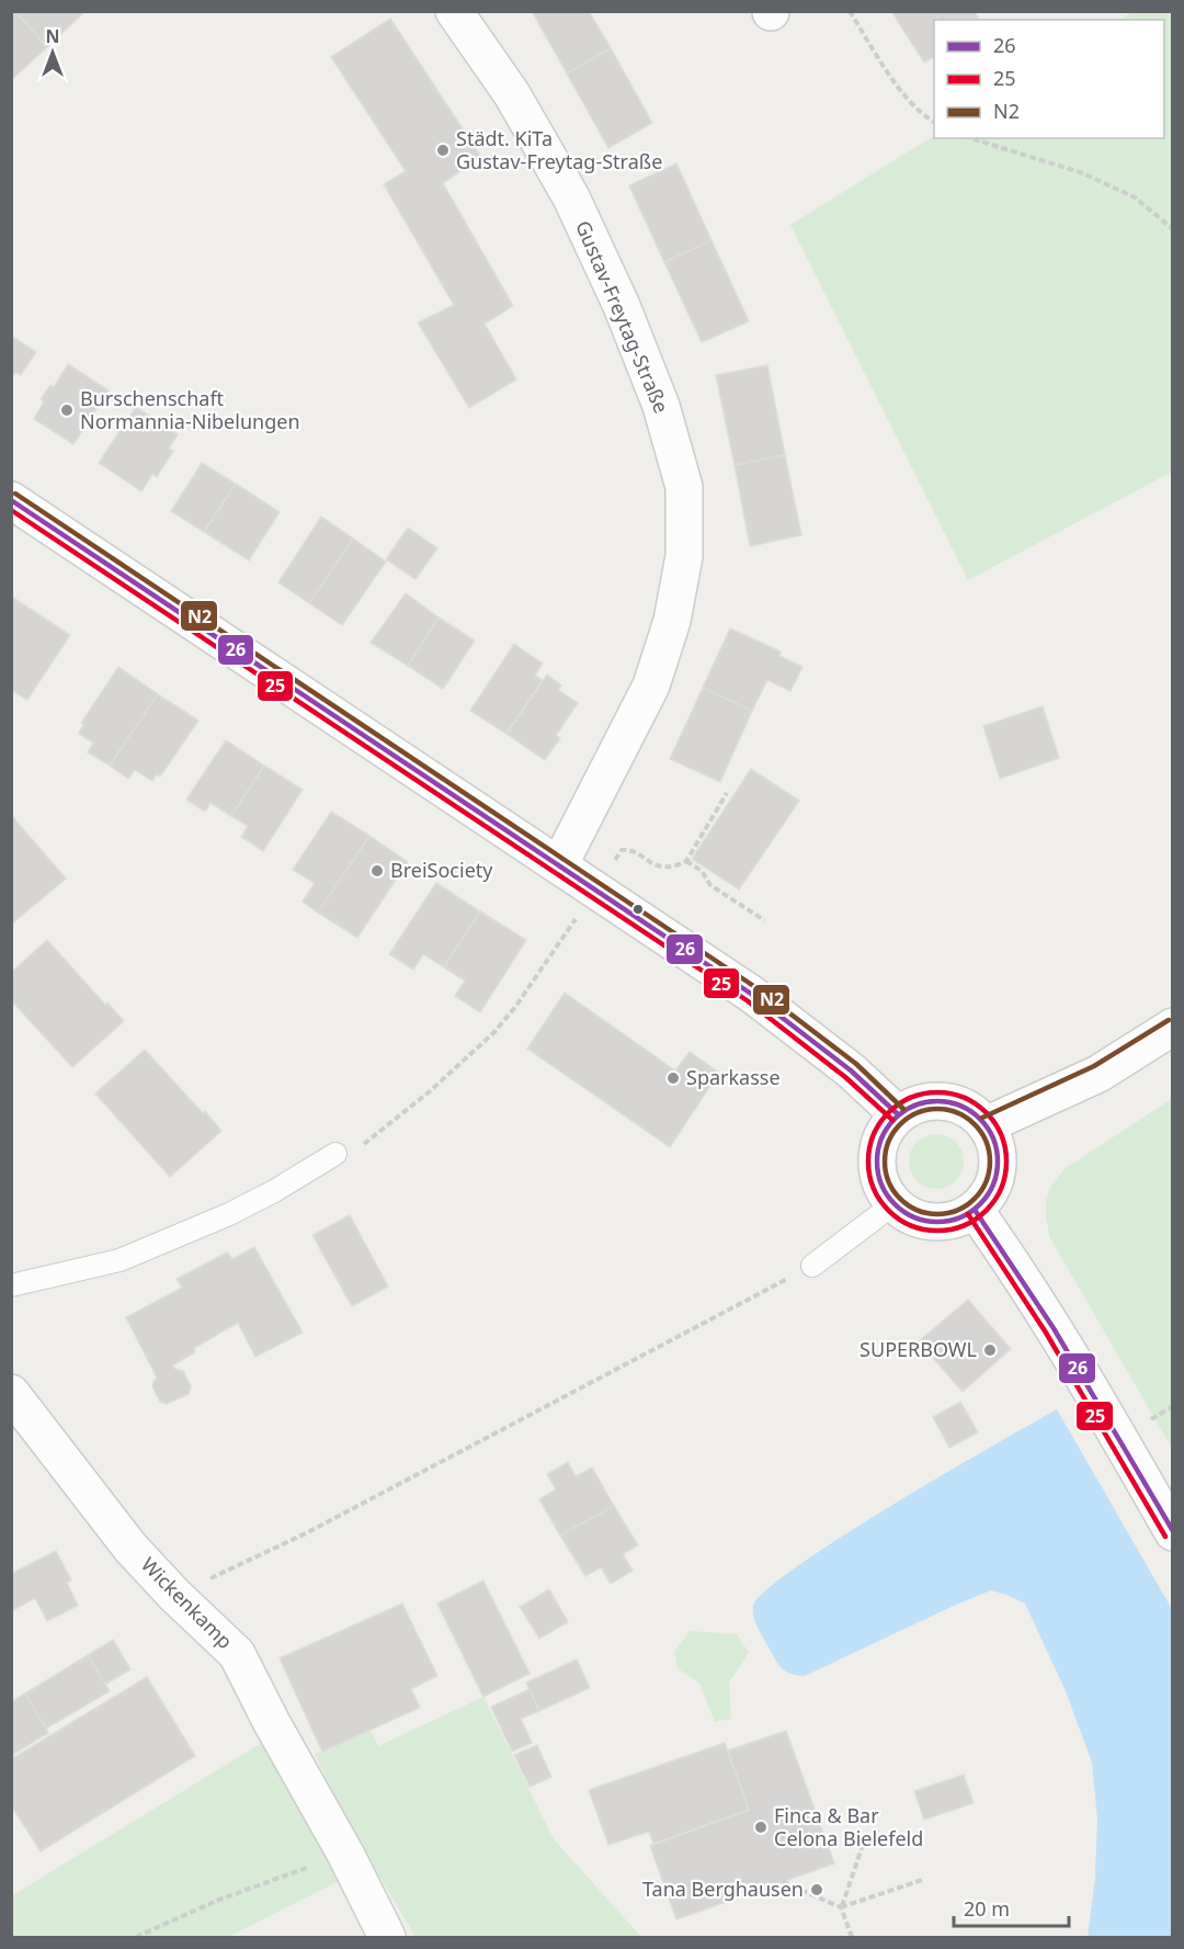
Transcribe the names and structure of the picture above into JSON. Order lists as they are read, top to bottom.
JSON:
{
  "streets": {
    "street": ["Gustav-Freytag-Straße", "Wickenkamp"]
  },
  "places": [
    "Städt. KiTa Gustav-Freytag-Straße",
    "Burschenschaft Normannia-Nibelungen",
    "BreiSociety",
    "Sparkasse",
    "SUPERBOWL",
    "Finca & Bar Celona Bielefeld",
    "Tana Berghausen"
  ],
  "lines": ["transit line N2", "transit line 26", "transit line 25"],
  "legend": ["26", "25", "N2"],
  "scale_bar": "20 m",
  "north": "top"
}
